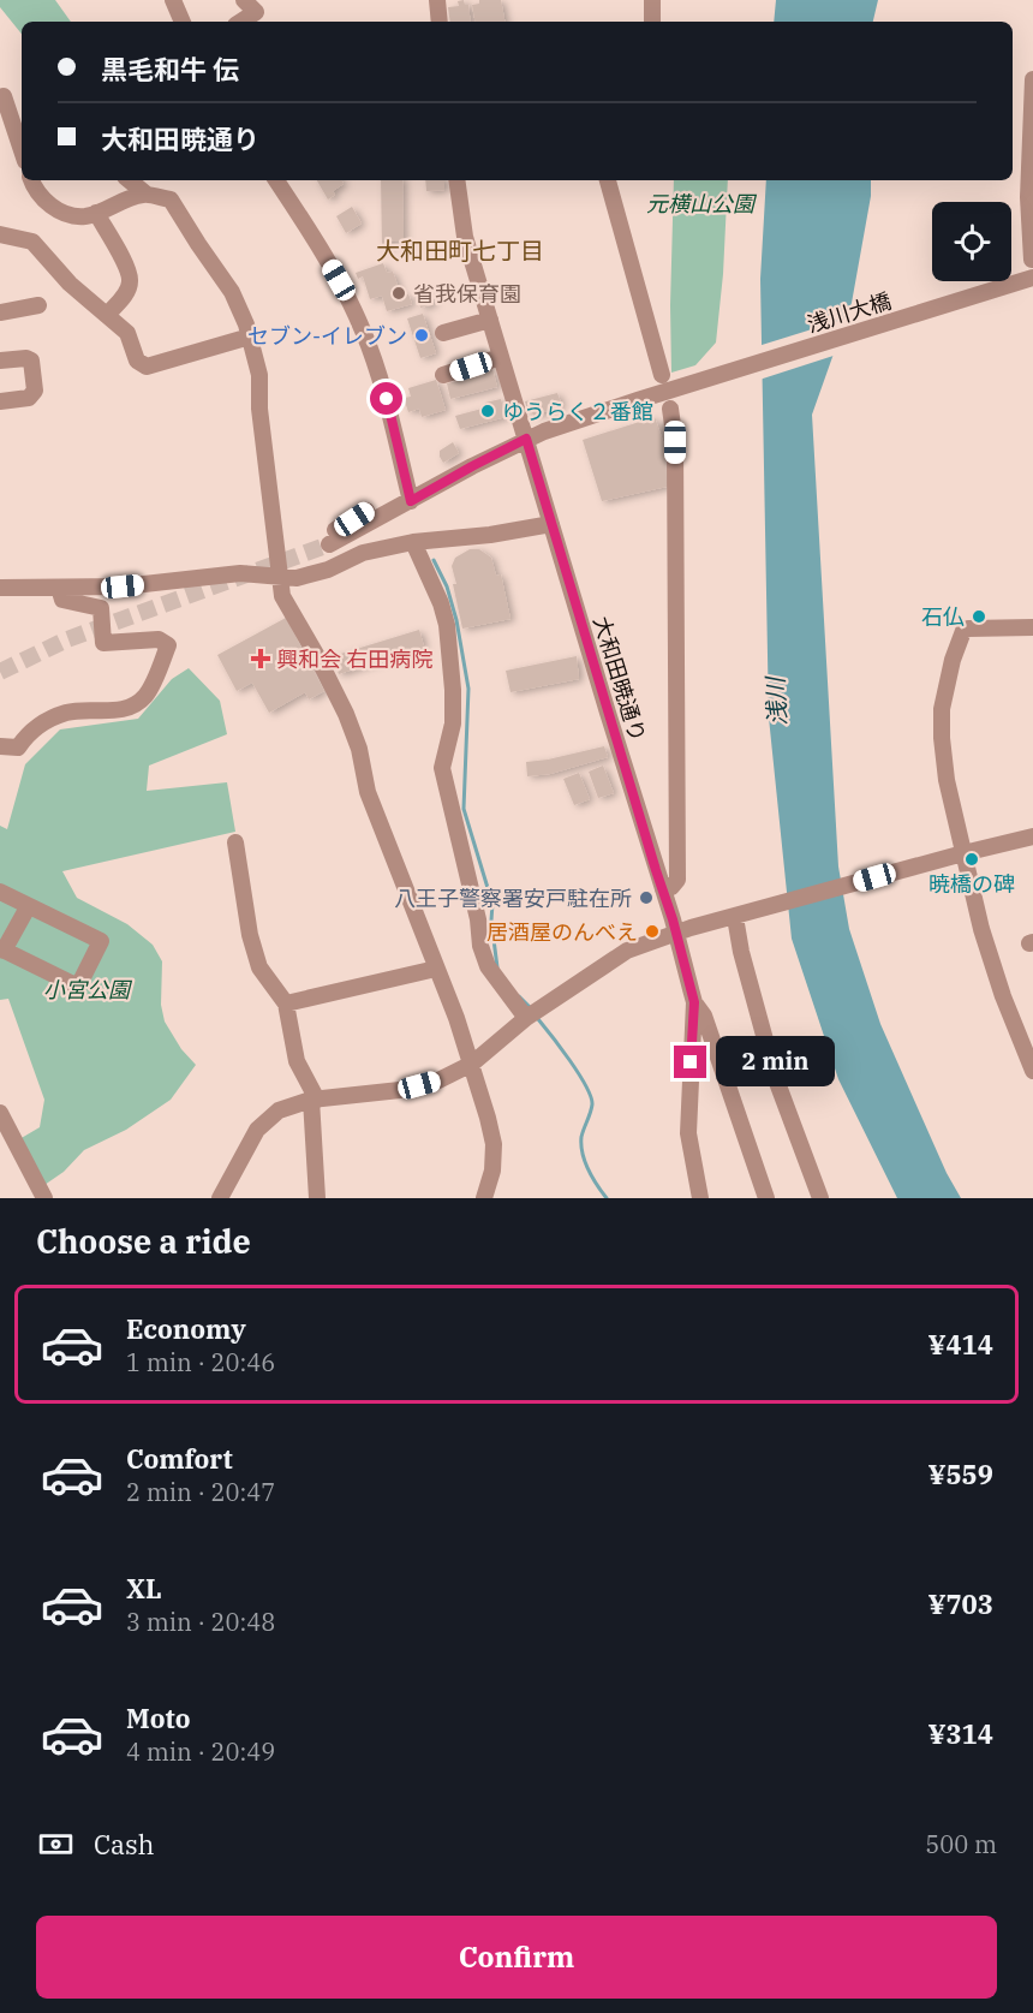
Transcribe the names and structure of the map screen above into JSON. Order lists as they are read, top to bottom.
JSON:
{
  "streets": {
    "street": ["浅川大橋", "大和田暁通り"]
  },
  "crossings": [
    ["浅川大橋", "大和田暁通り"]
  ],
  "districts": ["大和田町七丁目"],
  "water": ["浅川"],
  "parks": ["元横山公園", "小宮公園"],
  "places": {
    "other": [
      "省我保育園",
      "セブン-イレブン",
      "ゆうらく２番館",
      "石仏",
      "暁橋の碑",
      "八王子警察署安戸駐在所",
      "居酒屋のんべえ"
    ],
    "health": ["興和会 右田病院"]
  },
  "page": {
    "banner": ["黒毛和牛 伝", "大和田暁通り"],
    "bubble": "2 min",
    "heading": "Choose a ride",
    "list": [
      {
        "name": "Economy",
        "note": "1 min · 20:46",
        "value": "¥414"
      },
      {
        "name": "Comfort",
        "note": "2 min · 20:47",
        "value": "¥559"
      },
      {
        "name": "XL",
        "note": "3 min · 20:48",
        "value": "¥703"
      },
      {
        "name": "Moto",
        "note": "4 min · 20:49",
        "value": "¥314"
      }
    ],
    "pay": ["Cash", "500 m"],
    "buttons": "Confirm"
  }
}
